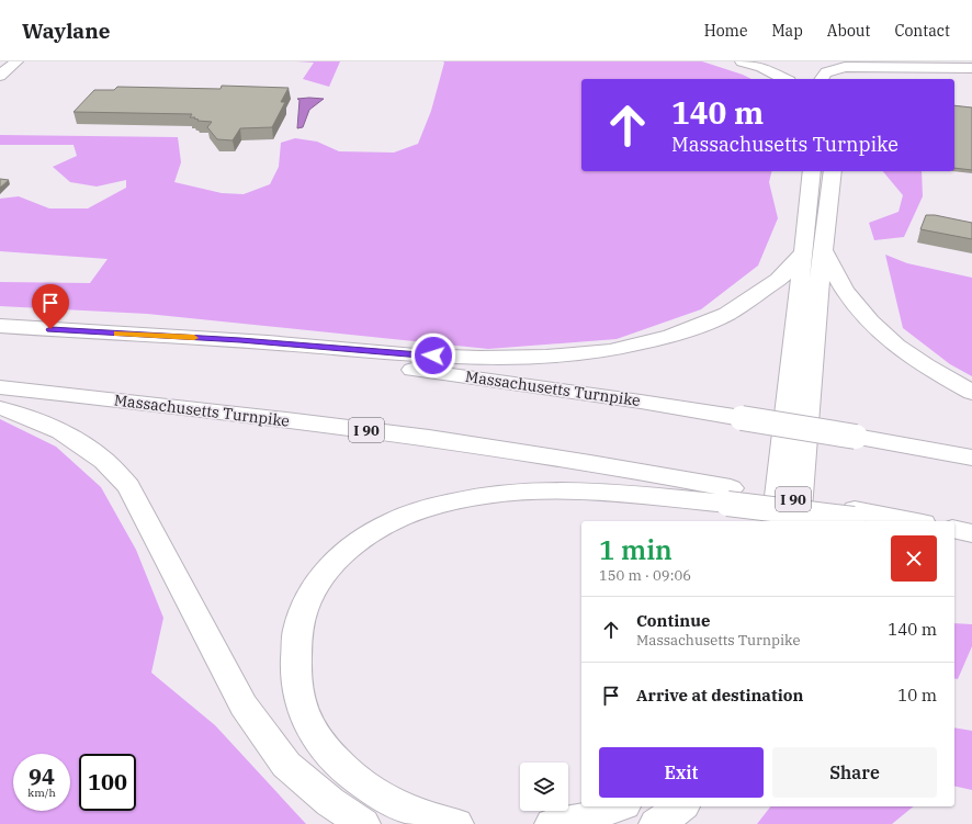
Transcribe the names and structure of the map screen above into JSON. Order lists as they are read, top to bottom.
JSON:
{
  "streets": {
    "main road": ["Massachusetts Turnpike", "I 90"]
  },
  "page": {
    "header": "Waylane",
    "nav": [
      "Home",
      "Map",
      "About",
      "Contact"
    ],
    "turn": ["140 m", "Massachusetts Turnpike"],
    "heading": ["1 min", "150 m · 09:06"],
    "list": [
      {
        "name": "Continue",
        "note": "Massachusetts Turnpike",
        "value": "140 m"
      },
      {
        "name": "Arrive at destination",
        "value": "10 m"
      }
    ],
    "buttons": ["Exit", "Share"],
    "speed": "94 km/h",
    "limit": "100"
  }
}
